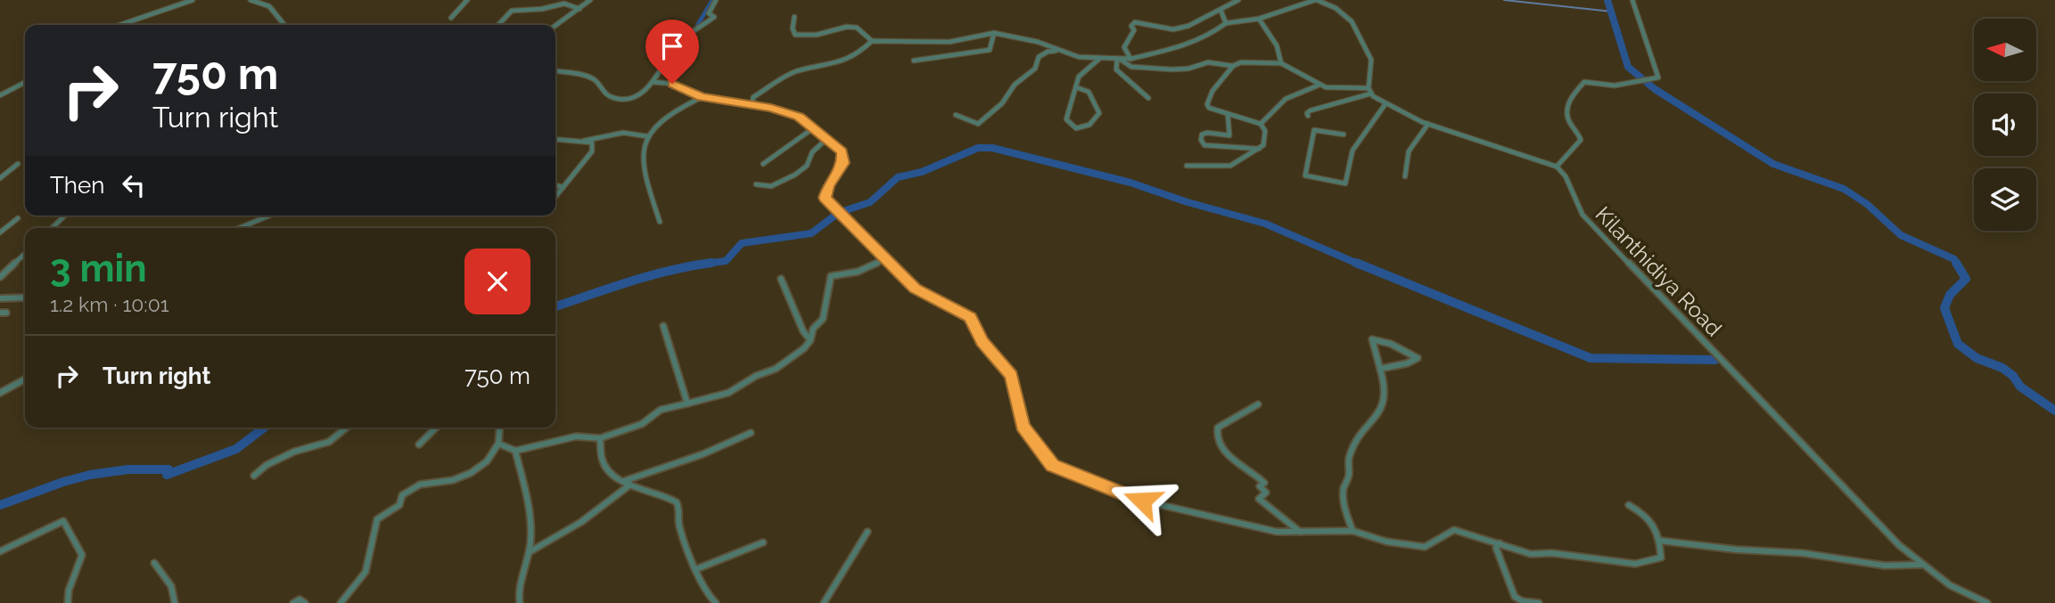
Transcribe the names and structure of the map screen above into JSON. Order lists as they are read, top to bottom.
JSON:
{
  "streets": {
    "street": ["Kilanthidiya Road"]
  },
  "north": "left",
  "page": {
    "turn": ["750 m", "Turn right"],
    "then": "Then",
    "heading": ["3 min", "1.2 km · 10:01"],
    "list": [
      {
        "name": "Turn right",
        "value": "750 m"
      }
    ]
  }
}
